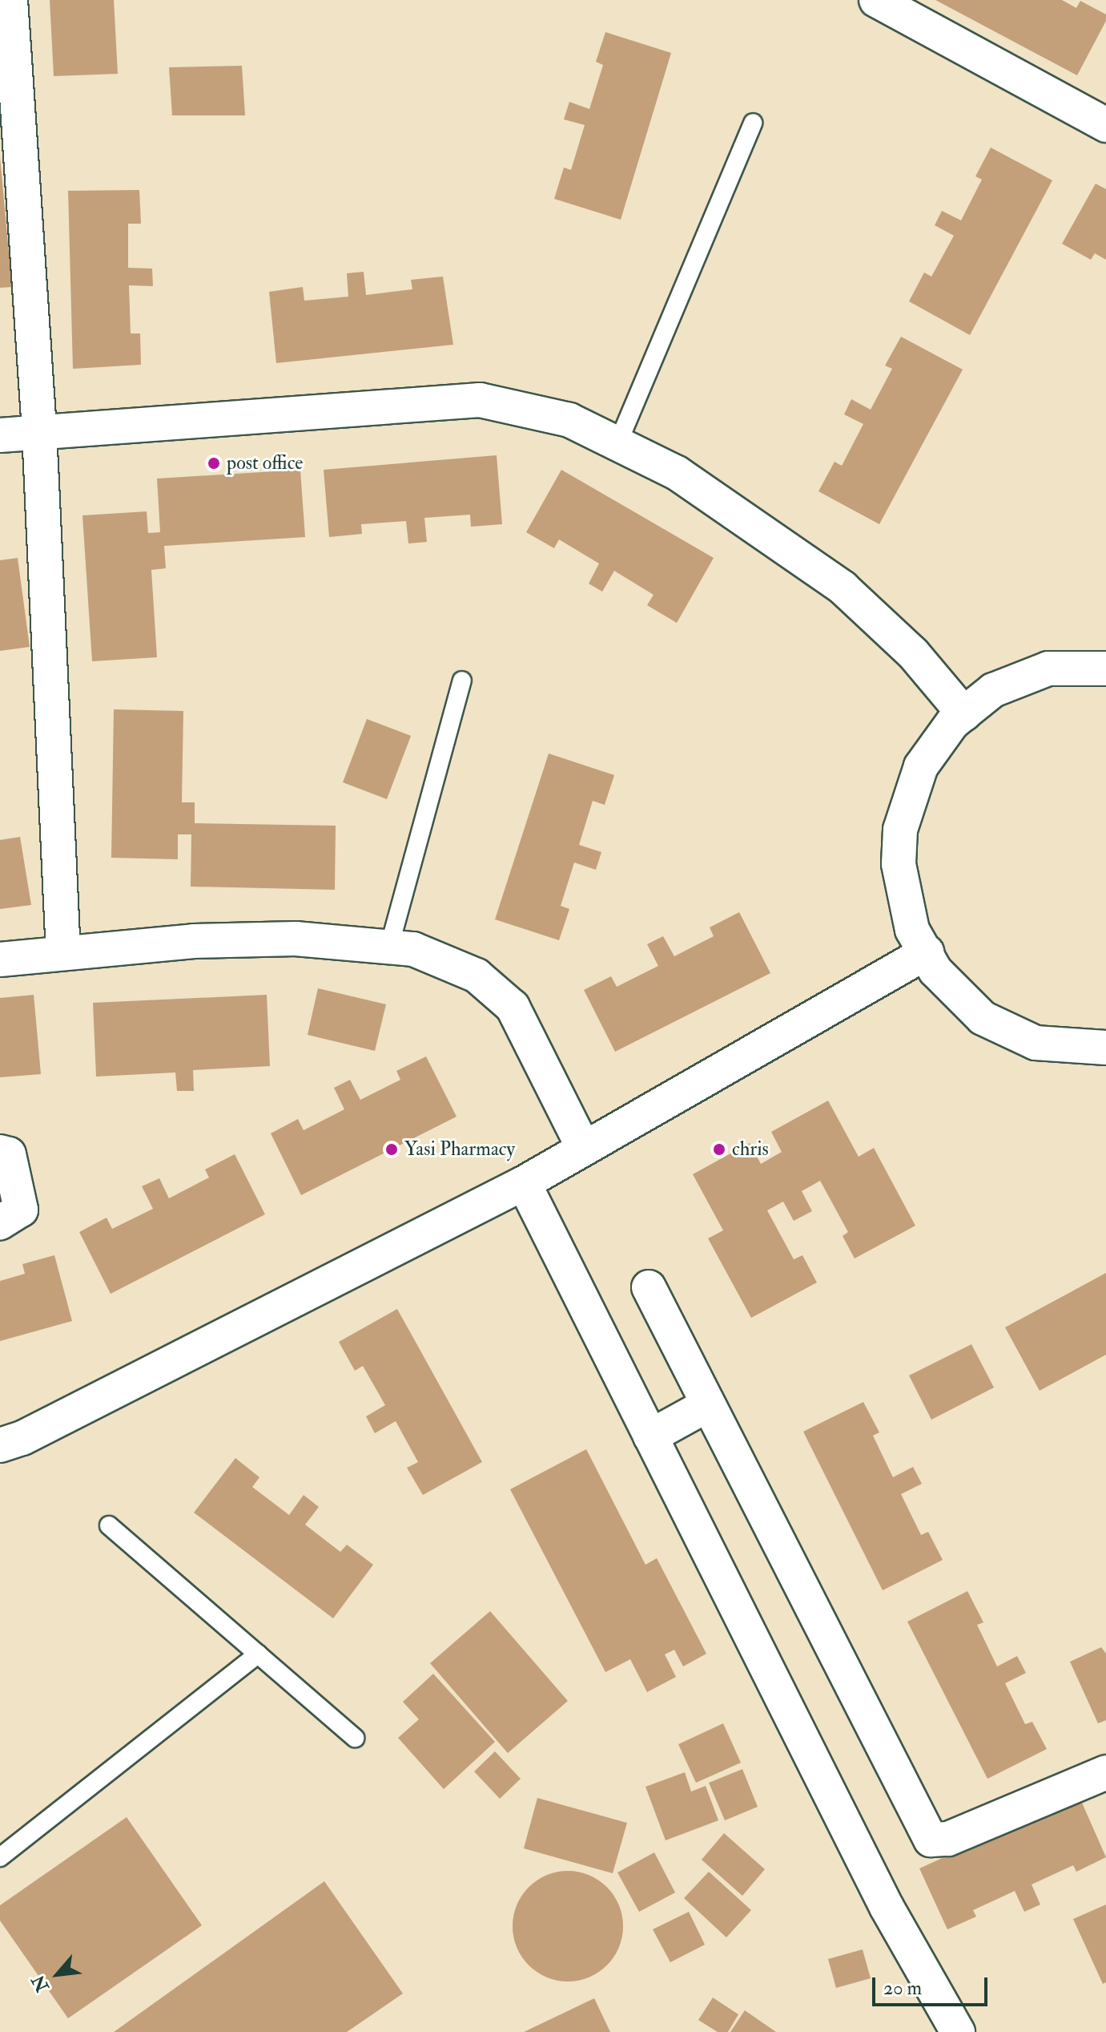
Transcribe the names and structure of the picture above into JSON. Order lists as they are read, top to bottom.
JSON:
{
  "places": ["post office", "Yasi Pharmacy", "chris"],
  "scale_bar": "20 m",
  "north": "bottom left"
}
